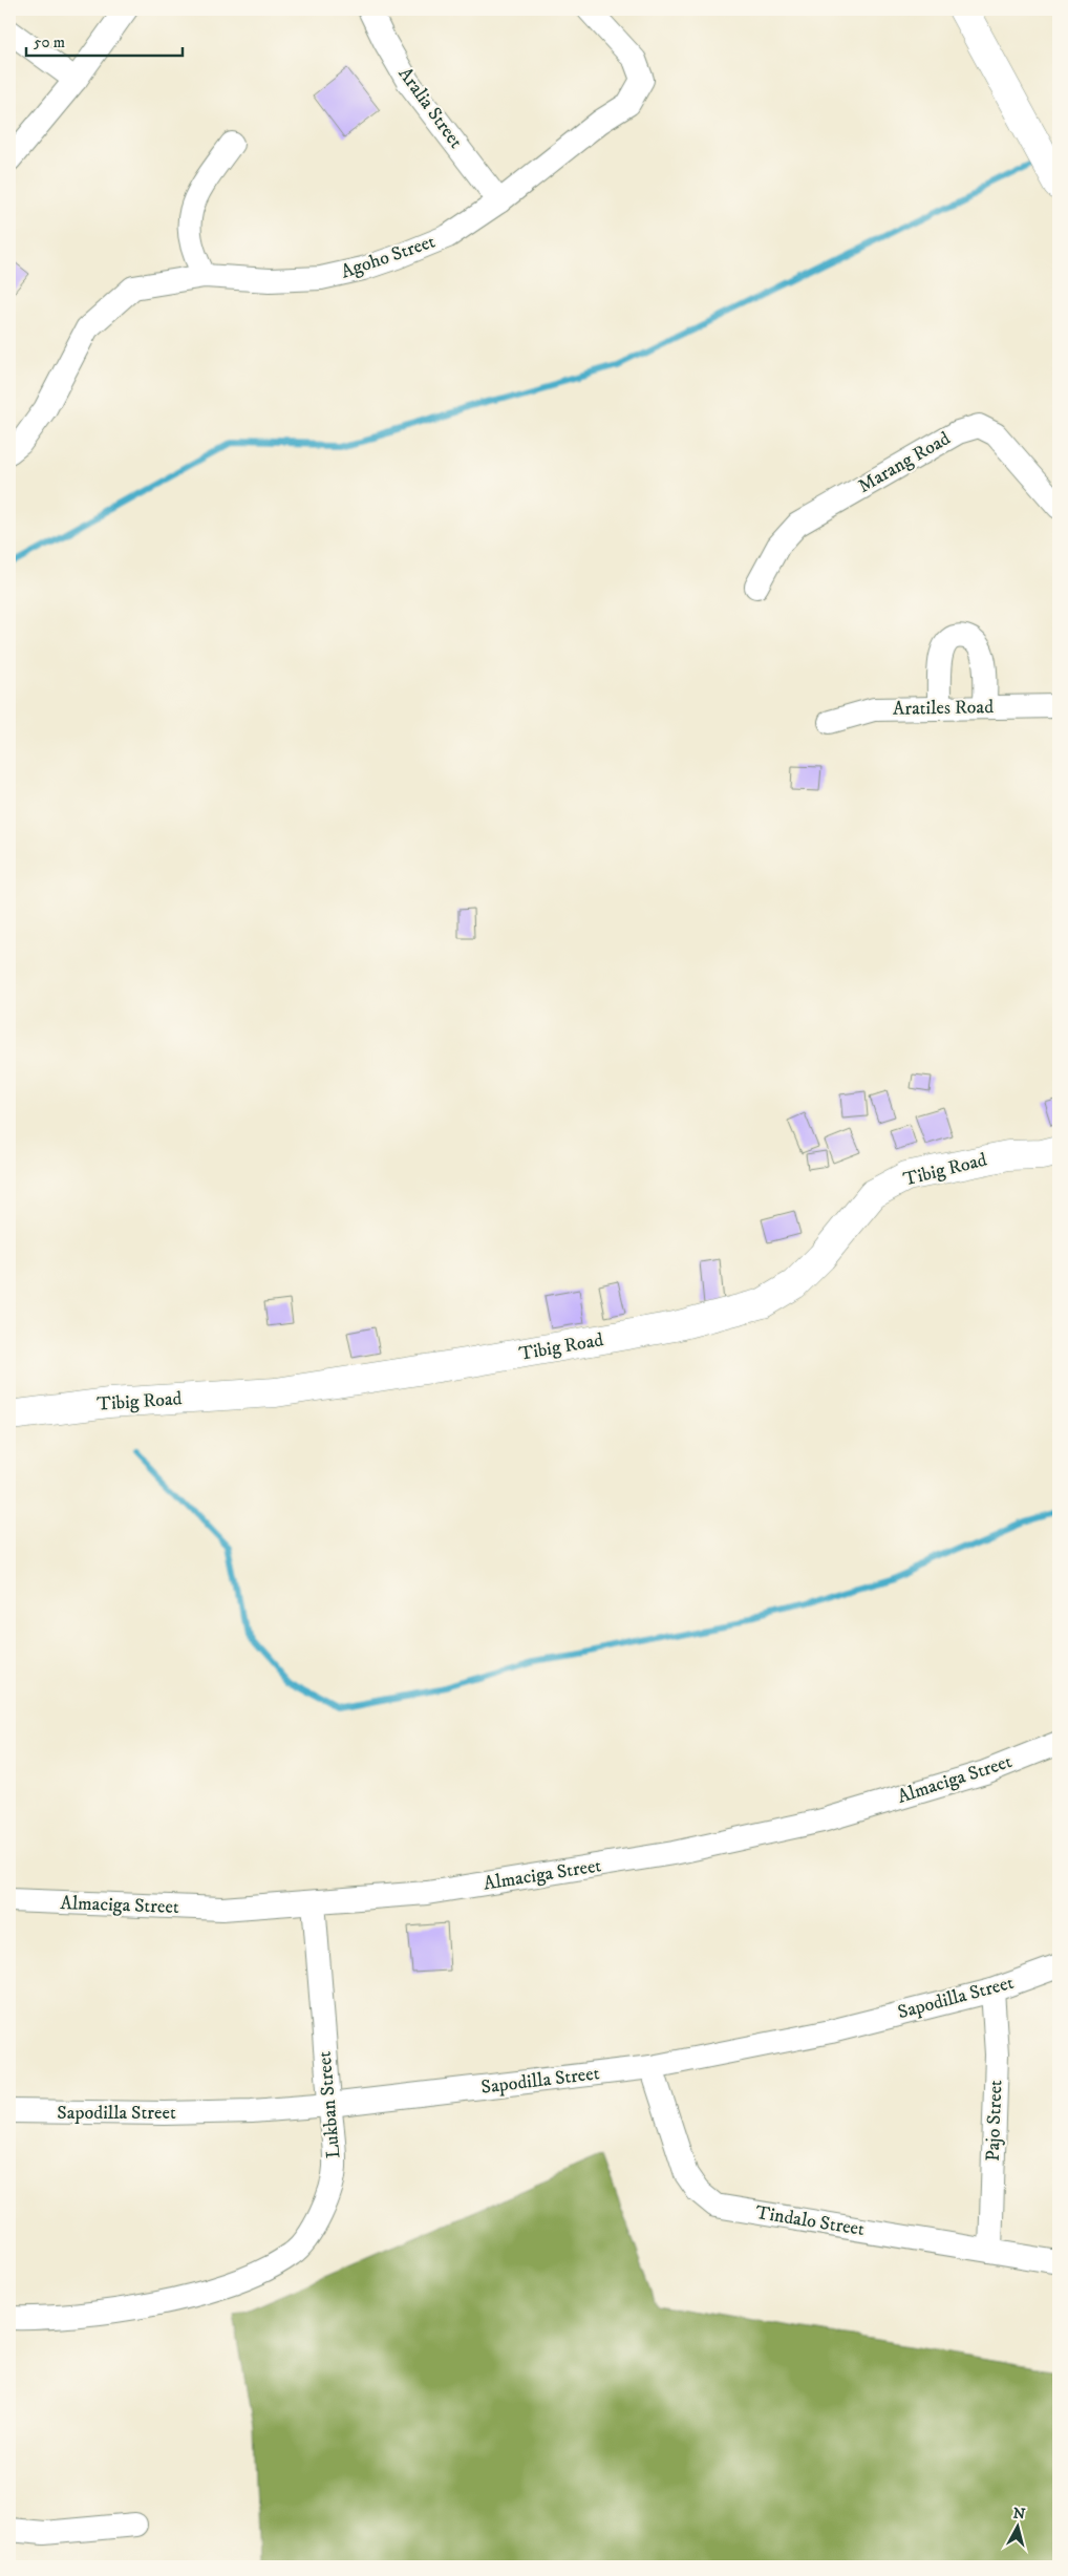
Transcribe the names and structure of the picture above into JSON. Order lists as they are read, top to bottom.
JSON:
{
  "streets": {
    "main road": ["Tibig Road"],
    "street": [
      "Aralia Street",
      "Agoho Street",
      "Marang Road",
      "Aratiles Road",
      "Almaciga Street",
      "Sapodilla Street",
      "Lukban Street",
      "Pajo Street",
      "Tindalo Street"
    ]
  },
  "crossings": [
    ["Aralia Street", "Agoho Street"],
    ["Almaciga Street", "Lukban Street"],
    ["Sapodilla Street", "Lukban Street"],
    ["Sapodilla Street", "Pajo Street"],
    ["Sapodilla Street", "Tindalo Street"],
    ["Pajo Street", "Tindalo Street"]
  ],
  "scale_bar": "50 m",
  "north": "top"
}
